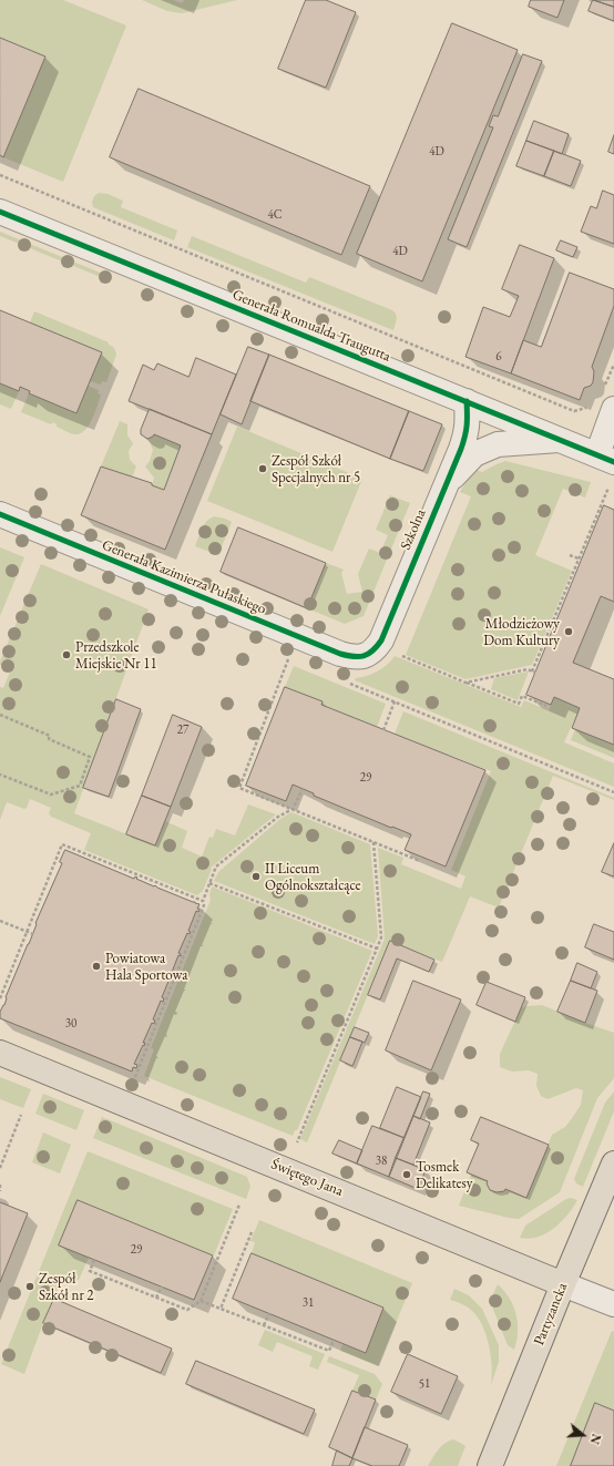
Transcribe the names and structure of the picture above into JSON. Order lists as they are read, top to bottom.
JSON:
{
  "streets": {
    "main road": ["Świętego Jana", "Partyzancka"],
    "street": ["Generała Romualda Traugutta", "Szkolna", "Generała Kazimierza Pułaskiego"]
  },
  "crossings": [
    ["Generała Romualda Traugutta", "Szkolna"],
    ["Szkolna", "Generała Kazimierza Pułaskiego"],
    ["Świętego Jana", "Partyzancka"]
  ],
  "places": [
    "Zespół Szkół Specjalnych nr 5",
    "Młodzieżowy Dom Kultury",
    "Przedszkole Miejskie Nr 11",
    "II Liceum Ogólnokształcące",
    "Powiatowa Hala Sportowa",
    "Tosmek Delikatesy",
    "Zespół Szkół nr 2"
  ],
  "house_numbers": [
    "4D",
    "4C",
    "4D",
    "6",
    "27",
    "29",
    "30",
    "38",
    "29",
    "31",
    "51"
  ],
  "north": "right"
}
